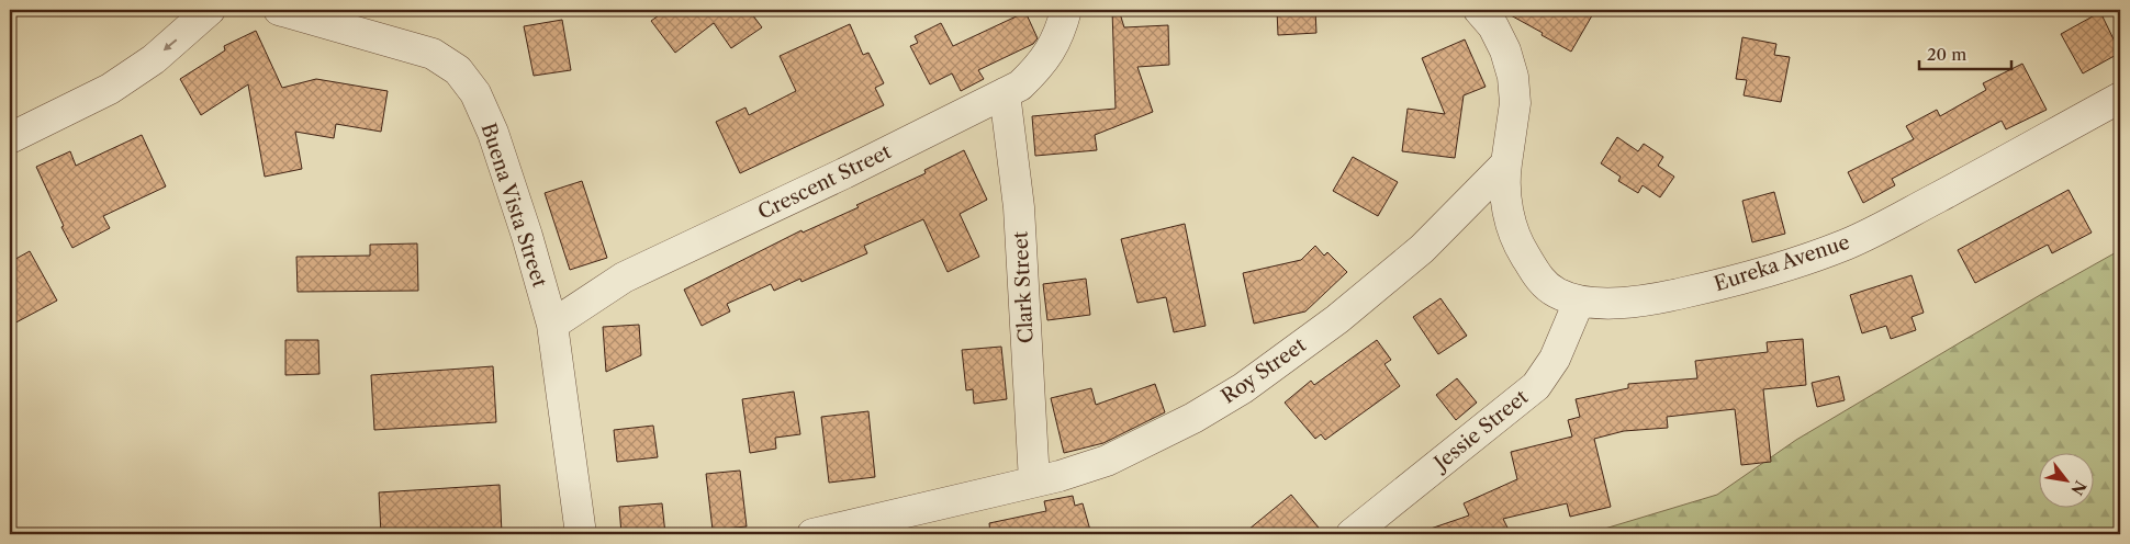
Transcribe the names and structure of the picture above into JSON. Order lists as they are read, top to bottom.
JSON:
{
  "streets": {
    "street": [
      "Crescent Street",
      "Buena Vista Street",
      "Eureka Avenue",
      "Clark Street",
      "Roy Street",
      "Jessie Street"
    ]
  },
  "crossings": [
    ["Crescent Street", "Buena Vista Street"],
    ["Crescent Street", "Clark Street"],
    ["Eureka Avenue", "Roy Street"],
    ["Eureka Avenue", "Jessie Street"],
    ["Clark Street", "Roy Street"]
  ],
  "scale_bar": "20 m",
  "north": "bottom right"
}
